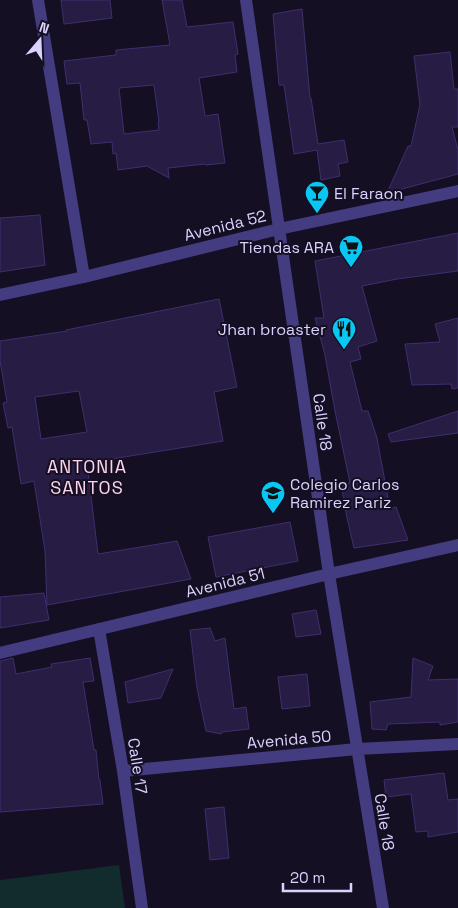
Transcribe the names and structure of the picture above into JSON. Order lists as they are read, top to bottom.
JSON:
{
  "streets": {
    "street": [
      "Avenida 52",
      "Calle 18",
      "Avenida 51",
      "Avenida 50",
      "Calle 17"
    ]
  },
  "crossings": [
    ["Avenida 52", "Calle 18"],
    ["Calle 18", "Avenida 51"],
    ["Calle 18", "Avenida 50"],
    ["Avenida 51", "Calle 17"],
    ["Avenida 50", "Calle 17"]
  ],
  "districts": ["ANTONIA SANTOS"],
  "places": {
    "bar": ["El Faraon"],
    "supermarket": ["Tiendas ARA"],
    "restaurant": ["Jhan broaster"],
    "school or university": ["Colegio Carlos Ramirez Pariz"]
  },
  "scale_bar": "20 m",
  "north": "top"
}
